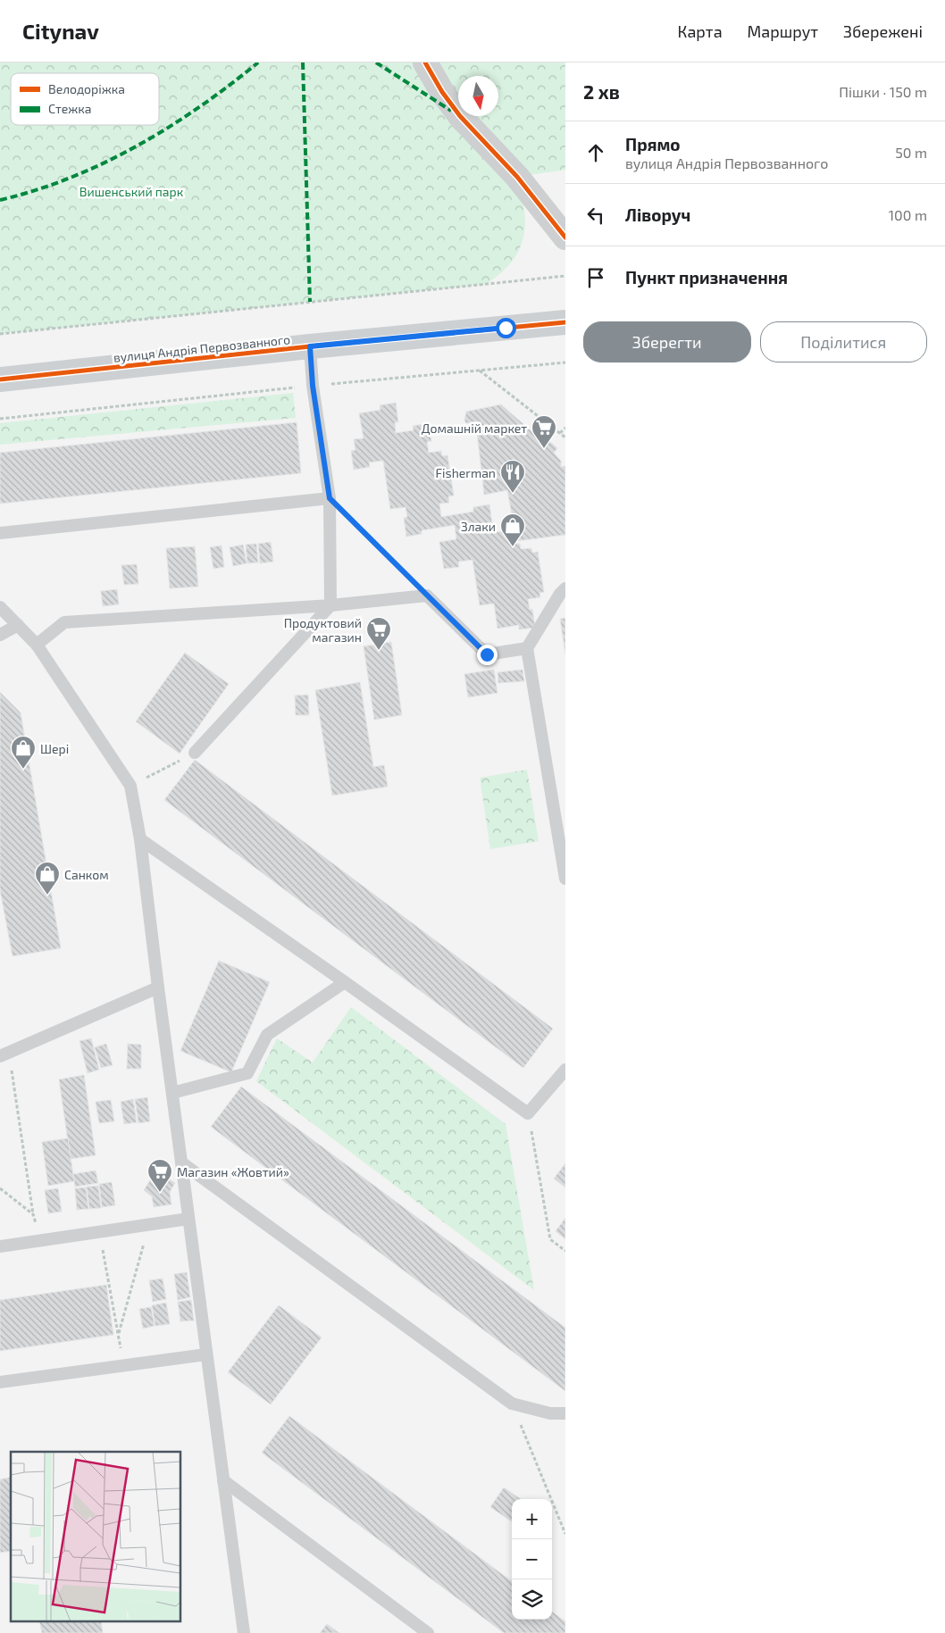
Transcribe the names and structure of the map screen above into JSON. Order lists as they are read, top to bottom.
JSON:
{
  "streets": {
    "street": ["вулиця Андрія Первозванного"]
  },
  "parks": ["Вишенський парк"],
  "places": {
    "supermarket": ["Домашній маркет", "Продуктовий магазин", "Магазин «Жовтий»"],
    "restaurant": ["Fisherman"],
    "shop": ["Злаки", "Шері", "Санком"]
  },
  "legend": ["Велодоріжка", "Стежка"],
  "north": "bottom",
  "page": {
    "header": "Citynav",
    "nav": ["Карта", "Маршрут", "Збережені"],
    "heading": ["2 хв", "Пішки · 150 m"],
    "list": [
      ["Прямо", "вулиця Андрія Первозванного", "50 m"],
      ["Ліворуч", "100 m"],
      "Пункт призначення"
    ],
    "buttons": ["Зберегти", "Поділитися"],
    "map_buttons": ["+", "−"]
  }
}
